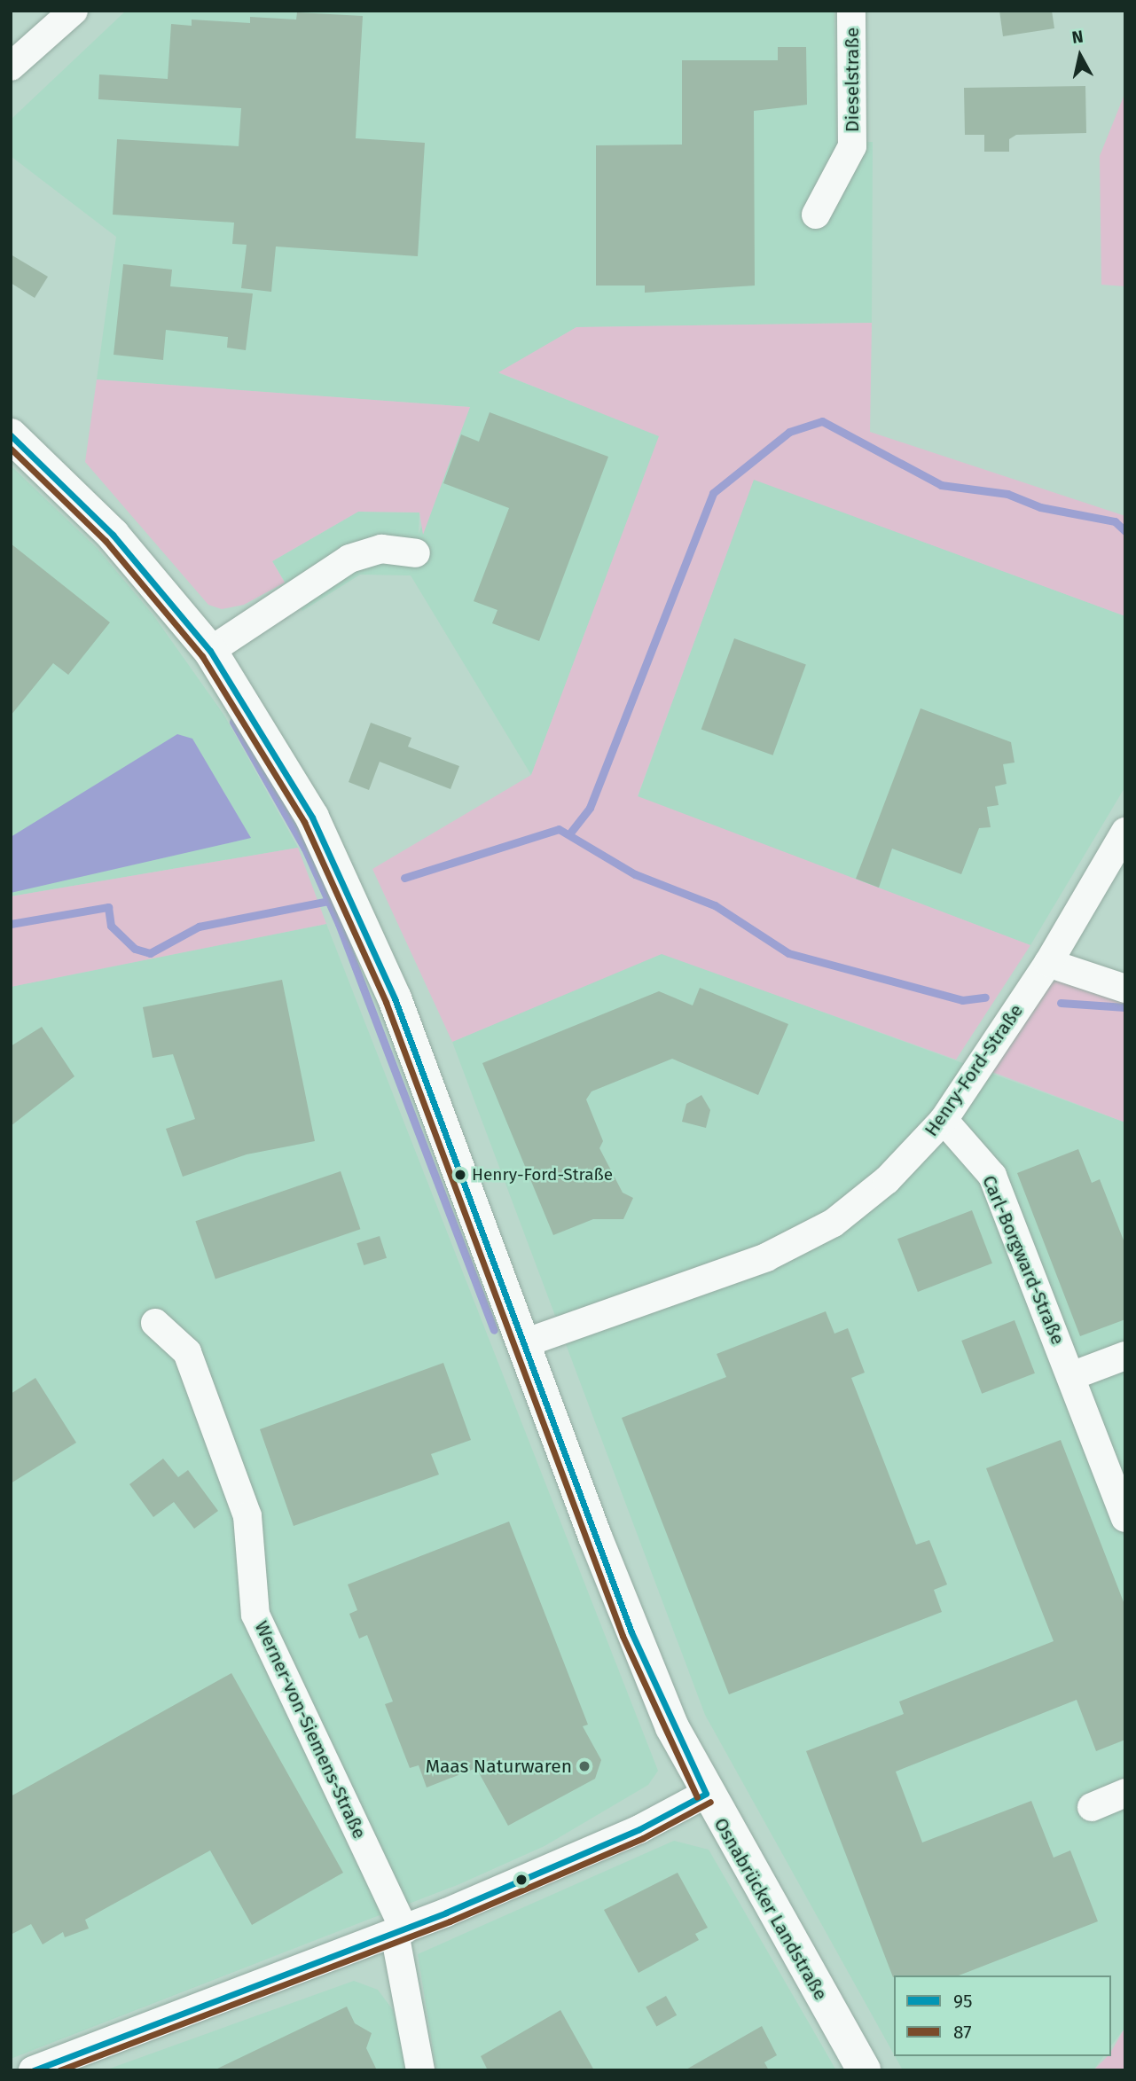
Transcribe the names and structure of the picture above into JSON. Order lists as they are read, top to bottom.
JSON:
{
  "streets": {
    "street": [
      "Dieselstraße",
      "Henry-Ford-Straße",
      "Carl-Borgward-Straße",
      "Werner-von-Siemens-Straße",
      "Osnabrücker Landstraße"
    ]
  },
  "crossings": [
    ["Henry-Ford-Straße", "Carl-Borgward-Straße"],
    ["Henry-Ford-Straße", "Osnabrücker Landstraße"]
  ],
  "places": ["Henry-Ford-Straße", "Maas Naturwaren"],
  "lines": ["transit line 95", "transit line 87"],
  "legend": ["95", "87"],
  "north": "top"
}
